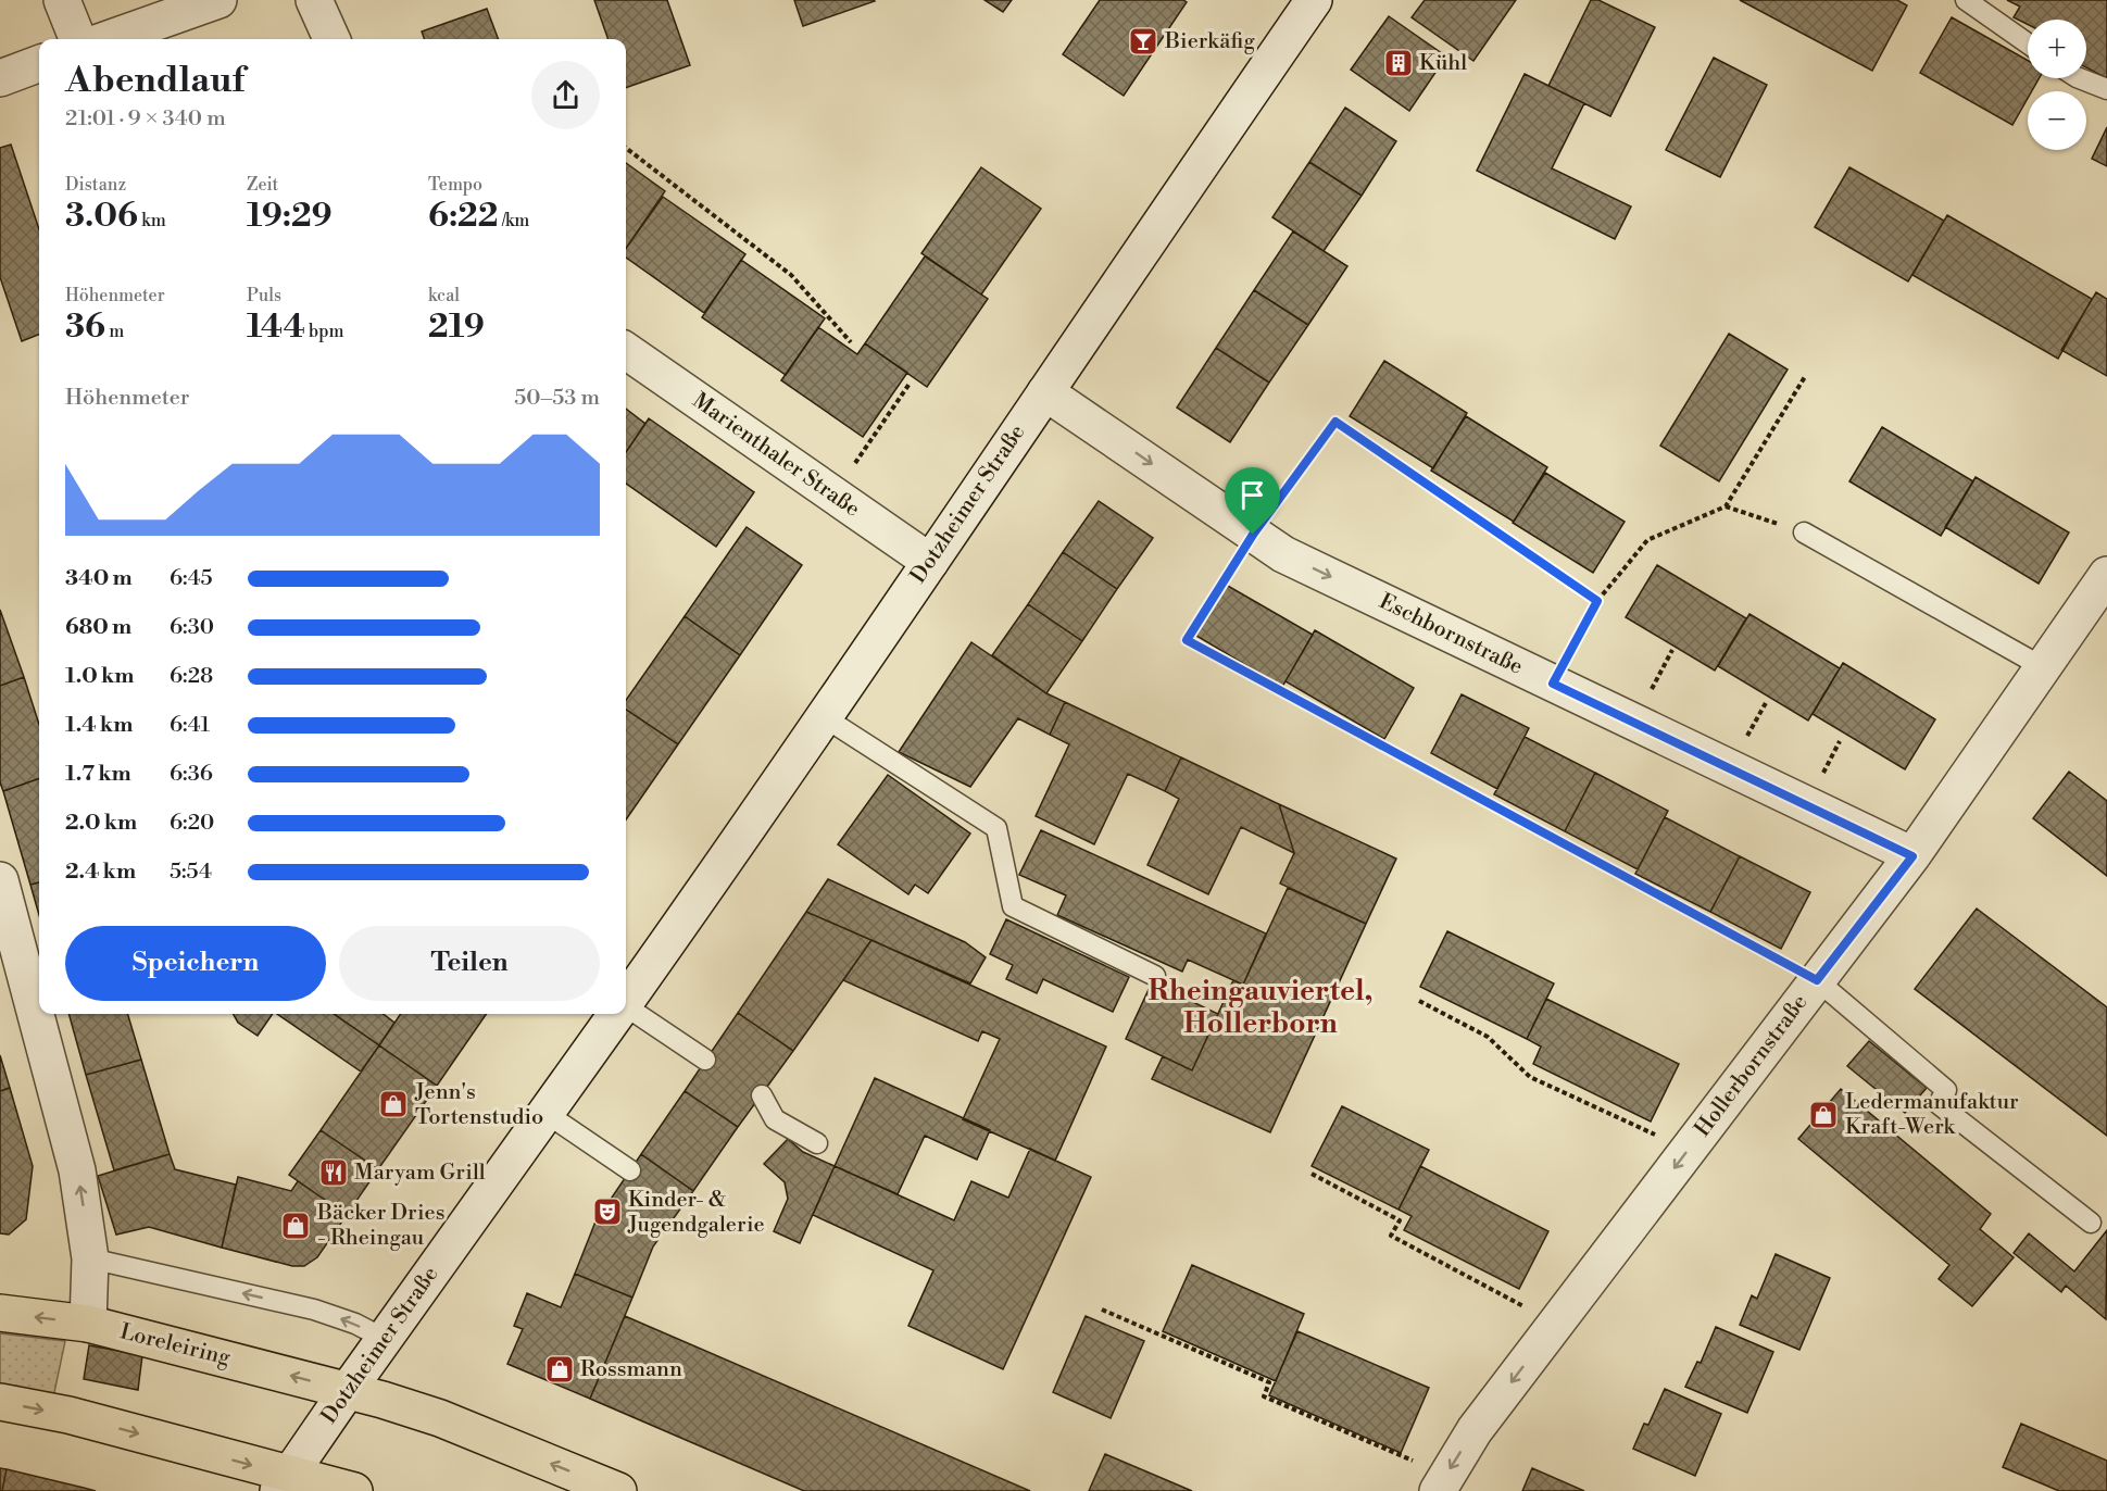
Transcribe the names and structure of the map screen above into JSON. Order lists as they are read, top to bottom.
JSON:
{
  "streets": {
    "main road": ["Loreleiring"],
    "street": [
      "Marienthaler Straße",
      "Dotzheimer Straße",
      "Eschbornstraße",
      "Hollerbornstraße"
    ]
  },
  "crossings": [
    ["Marienthaler Straße", "Dotzheimer Straße"],
    ["Dotzheimer Straße", "Eschbornstraße"],
    ["Dotzheimer Straße", "Loreleiring"],
    ["Eschbornstraße", "Hollerbornstraße"]
  ],
  "one_way": ["Eschbornstraße", "Hollerbornstraße"],
  "districts": ["Rheingauviertel, Hollerborn"],
  "places": {
    "bar": ["Bierkäfig"],
    "building": ["Kühl"],
    "shop": [
      "Jenn's Tortenstudio",
      "Ledermanufaktur Kraft-Werk",
      "Bäcker Dries - Rheingau",
      "Rossmann"
    ],
    "restaurant": ["Maryam Grill"],
    "theatre": ["Kinder- & Jugendgalerie"]
  },
  "page": {
    "map_buttons": ["+", "−"],
    "heading": ["Abendlauf", "21:01 · 9 × 340 m"],
    "stats": [
      ["Distanz", "3.06 km"],
      ["Zeit", "19:29"],
      ["Tempo", "6:22 /km"],
      ["Höhenmeter", "36 m"],
      ["Puls", "144 bpm"],
      ["kcal", "219"]
    ],
    "chart": ["Höhenmeter", "50–53 m"],
    "list": [
      {
        "name": "340 m",
        "note": "6:45"
      },
      {
        "name": "680 m",
        "note": "6:30"
      },
      {
        "name": "1.0 km",
        "note": "6:28"
      },
      {
        "name": "1.4 km",
        "note": "6:41"
      },
      {
        "name": "1.7 km",
        "note": "6:36"
      },
      {
        "name": "2.0 km",
        "note": "6:20"
      },
      {
        "name": "2.4 km",
        "note": "5:54"
      }
    ],
    "buttons": ["Speichern", "Teilen"]
  }
}
